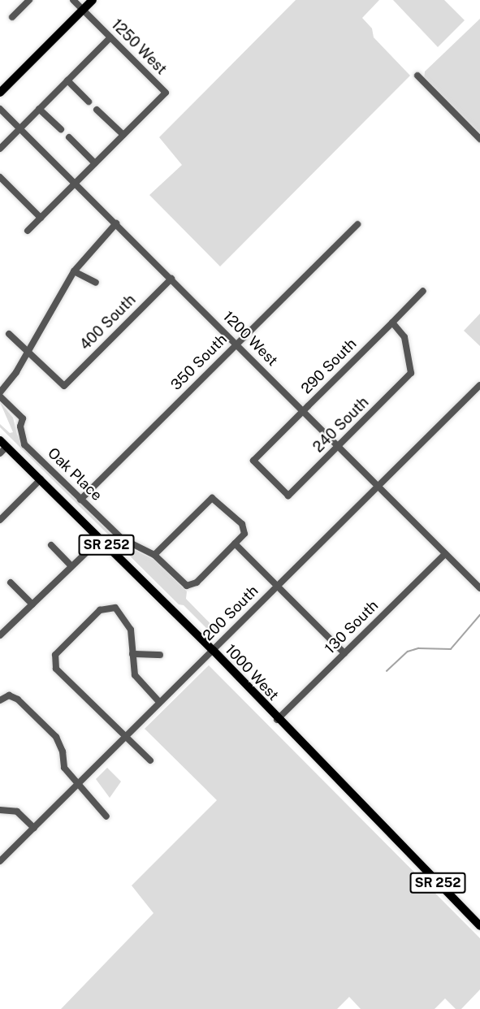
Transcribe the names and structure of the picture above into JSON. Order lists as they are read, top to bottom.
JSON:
{
  "streets": {
    "main road": ["SR 252", "1000 West"],
    "street": [
      "1250 West",
      "400 South",
      "1200 West",
      "350 South",
      "290 South",
      "240 South",
      "Oak Place",
      "200 South",
      "130 South"
    ]
  },
  "crossings": [
    ["400 South", "1200 West"],
    ["1200 West", "350 South"],
    ["1200 West", "290 South"],
    ["1200 West", "240 South"],
    ["1200 West", "200 South"],
    ["1200 West", "130 South"],
    ["350 South", "Oak Place"],
    ["290 South", "240 South"],
    ["200 South", "1000 West"],
    ["130 South", "1000 West"]
  ]
}
